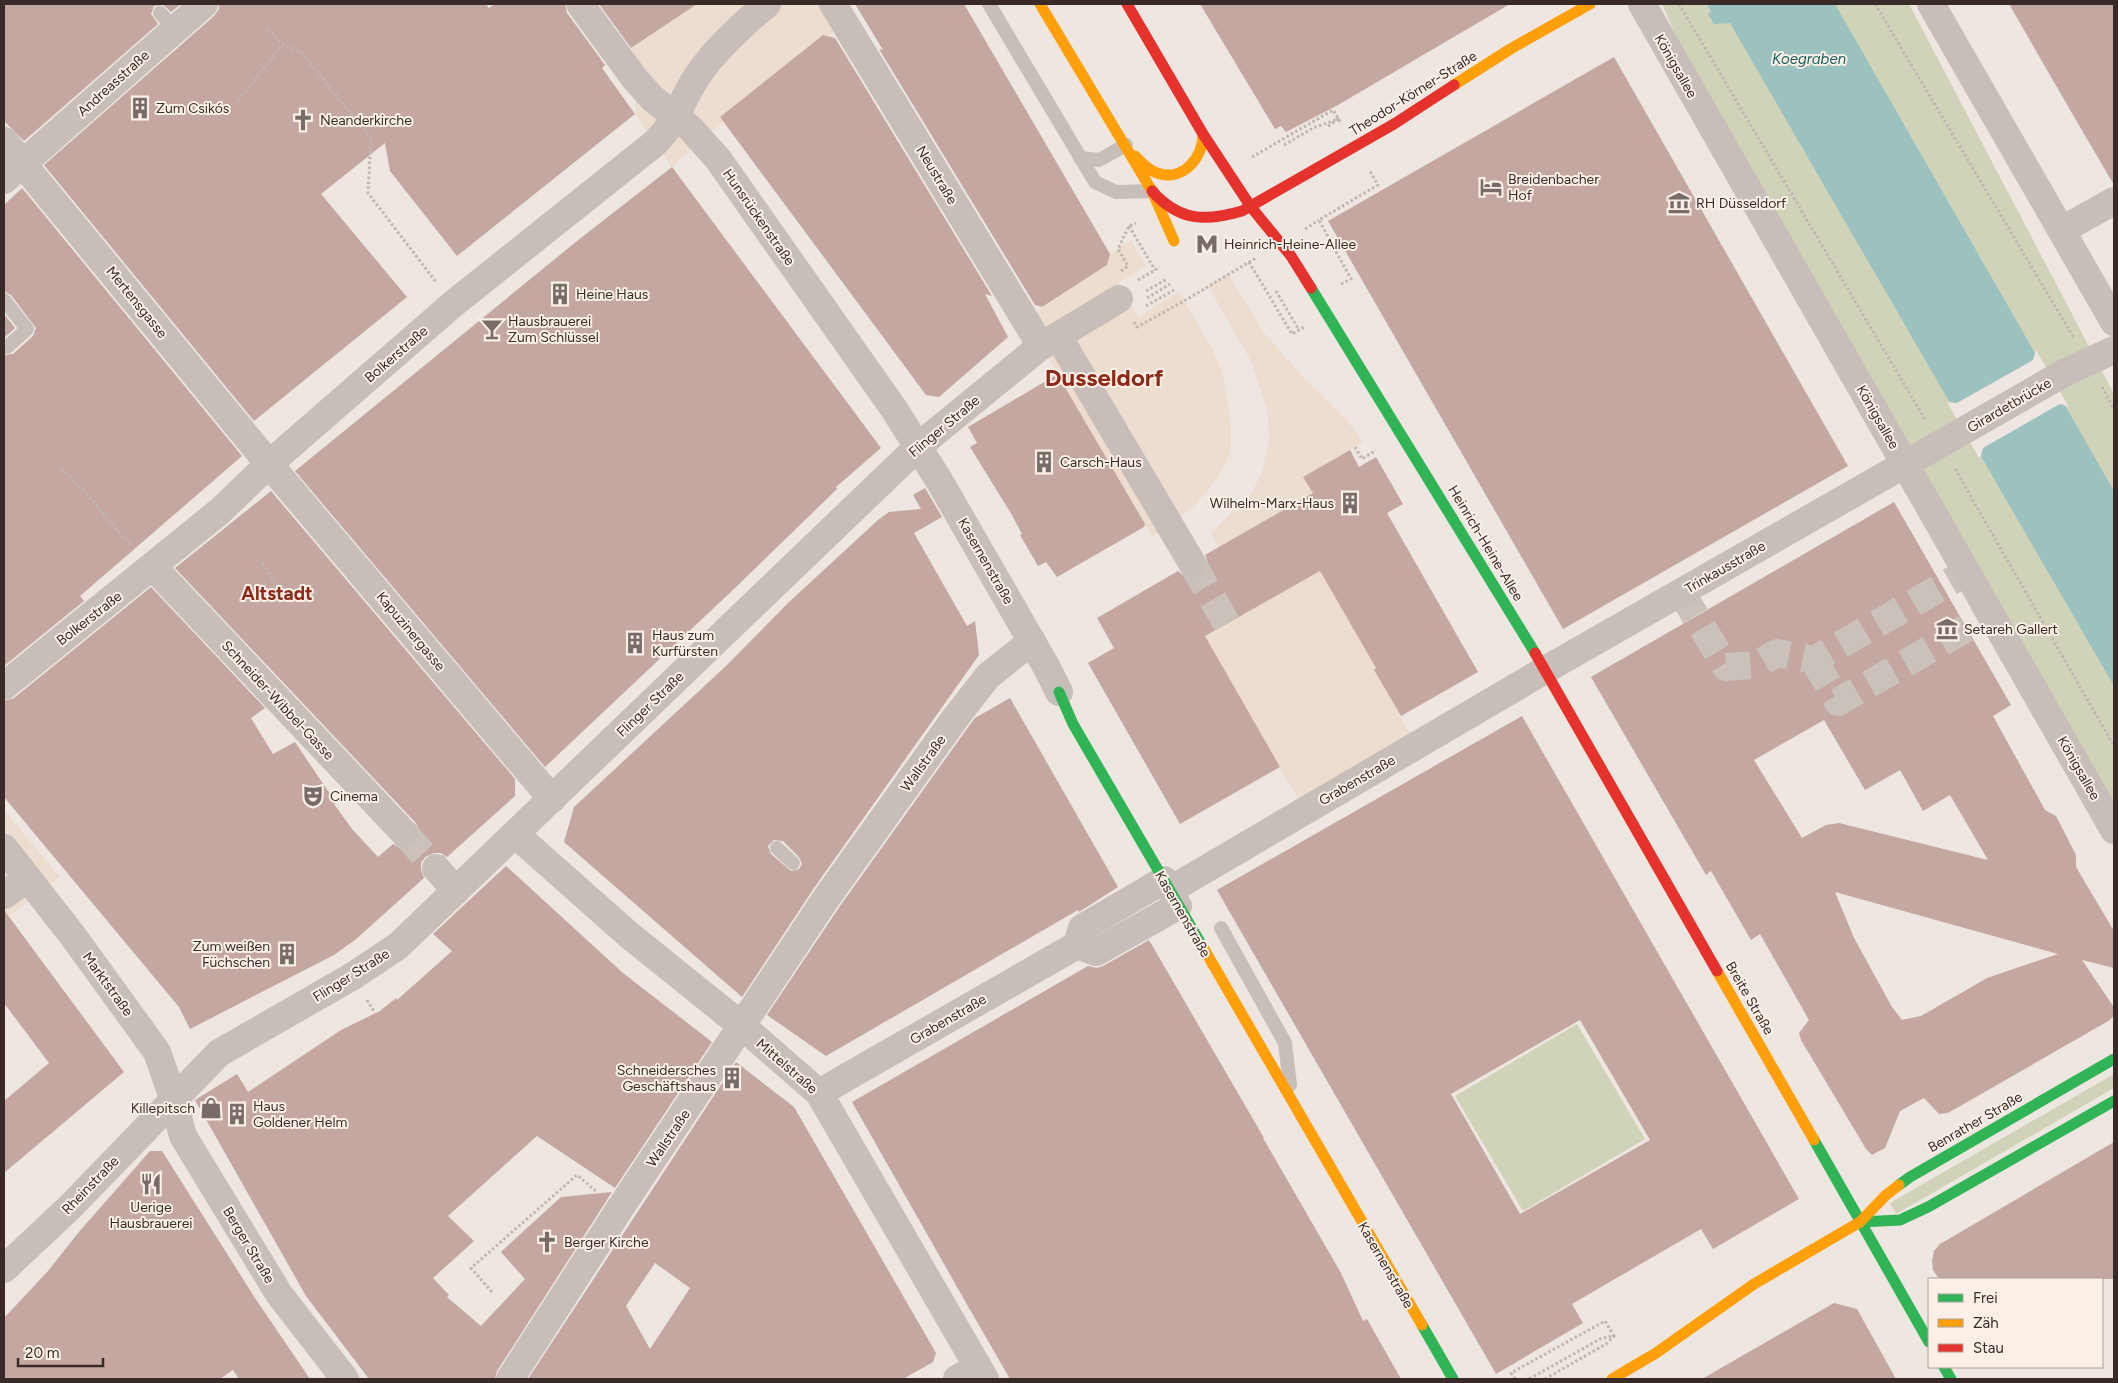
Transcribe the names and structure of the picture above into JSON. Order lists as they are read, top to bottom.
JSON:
{
  "streets": {
    "main road": [
      "Theodor-Körner-Straße",
      "Heinrich-Heine-Allee",
      "Kasernenstraße",
      "Breite Straße",
      "Benrather Straße"
    ],
    "street": [
      "Königsallee",
      "Andreasstraße",
      "Neustraße",
      "Hunsrückenstraße",
      "Mertensgasse",
      "Bolkerstraße",
      "Girardetbrücke",
      "Flinger Straße",
      "Trinkausstraße",
      "Kapuzinergasse",
      "Schneider-Wibbel-Gasse",
      "Wallstraße",
      "Grabenstraße",
      "Marktstraße",
      "Mittelstraße",
      "Rheinstraße",
      "Berger Straße"
    ]
  },
  "crossings": [
    ["Königsallee", "Girardetbrücke"],
    ["Königsallee", "Trinkausstraße"],
    ["Andreasstraße", "Mertensgasse"],
    ["Theodor-Körner-Straße", "Heinrich-Heine-Allee"],
    ["Neustraße", "Flinger Straße"],
    ["Hunsrückenstraße", "Bolkerstraße"],
    ["Hunsrückenstraße", "Flinger Straße"],
    ["Hunsrückenstraße", "Kasernenstraße"],
    ["Mertensgasse", "Bolkerstraße"],
    ["Mertensgasse", "Kapuzinergasse"],
    ["Bolkerstraße", "Kapuzinergasse"],
    ["Bolkerstraße", "Schneider-Wibbel-Gasse"],
    ["Girardetbrücke", "Trinkausstraße"],
    ["Flinger Straße", "Kasernenstraße"],
    ["Flinger Straße", "Kapuzinergasse"],
    ["Flinger Straße", "Marktstraße"],
    ["Flinger Straße", "Mittelstraße"],
    ["Flinger Straße", "Rheinstraße"],
    ["Flinger Straße", "Berger Straße"],
    ["Heinrich-Heine-Allee", "Trinkausstraße"],
    ["Heinrich-Heine-Allee", "Grabenstraße"],
    ["Heinrich-Heine-Allee", "Breite Straße"],
    ["Kasernenstraße", "Wallstraße"],
    ["Kasernenstraße", "Grabenstraße"],
    ["Trinkausstraße", "Grabenstraße"],
    ["Trinkausstraße", "Breite Straße"],
    ["Wallstraße", "Mittelstraße"],
    ["Grabenstraße", "Breite Straße"],
    ["Grabenstraße", "Mittelstraße"],
    ["Marktstraße", "Rheinstraße"],
    ["Marktstraße", "Berger Straße"],
    ["Breite Straße", "Benrather Straße"],
    ["Rheinstraße", "Berger Straße"]
  ],
  "districts": ["Dusseldorf", "Altstadt"],
  "water": ["Koegraben"],
  "places": {
    "building": [
      "Zum Csikós",
      "Heine Haus",
      "Carsch-Haus",
      "Wilhelm-Marx-Haus",
      "Haus zum Kurfürsten",
      "Zum weißen Füchschen",
      "Schneidersches Geschäftshaus",
      "Haus Goldener Helm"
    ],
    "church": ["Neanderkirche", "Berger Kirche"],
    "hotel": ["Breidenbacher Hof"],
    "museum": ["RH Düsseldorf", "Setareh Gallert"],
    "metro station": ["Heinrich-Heine-Allee"],
    "bar": ["Hausbrauerei Zum Schlüssel"],
    "theatre": ["Cinema"],
    "shop": ["Killepitsch"],
    "restaurant": ["Uerige Hausbrauerei"]
  },
  "legend": ["Frei", "Zäh", "Stau"],
  "scale_bar": "20 m"
}
